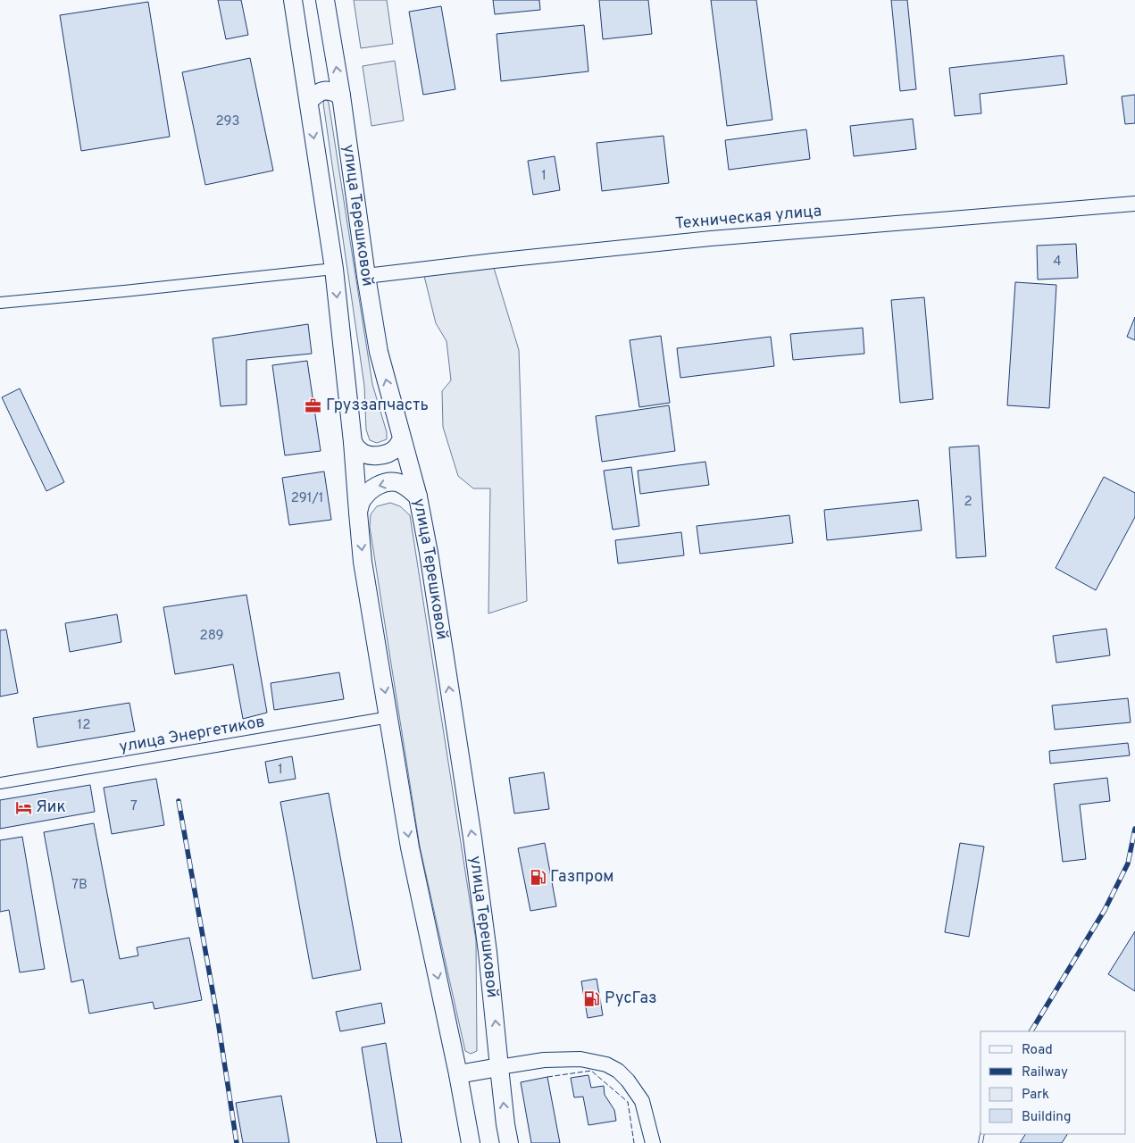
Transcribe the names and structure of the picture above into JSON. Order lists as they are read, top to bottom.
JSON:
{
  "streets": {
    "main road": ["улица Терешковой"],
    "street": ["Техническая улица", "улица Энергетиков"]
  },
  "crossings": [
    ["улица Терешковой", "Техническая улица"],
    ["улица Терешковой", "улица Энергетиков"]
  ],
  "places": {
    "office": ["Груззапчасть"],
    "hotel": ["Яик"],
    "fuel station": ["Газпром", "РусГаз"]
  },
  "house_numbers": [
    "293",
    "1",
    "4",
    "291/1",
    "2",
    "289",
    "12",
    "1",
    "7",
    "7В"
  ],
  "legend": [
    "Road",
    "Railway",
    "Park",
    "Building"
  ]
}
